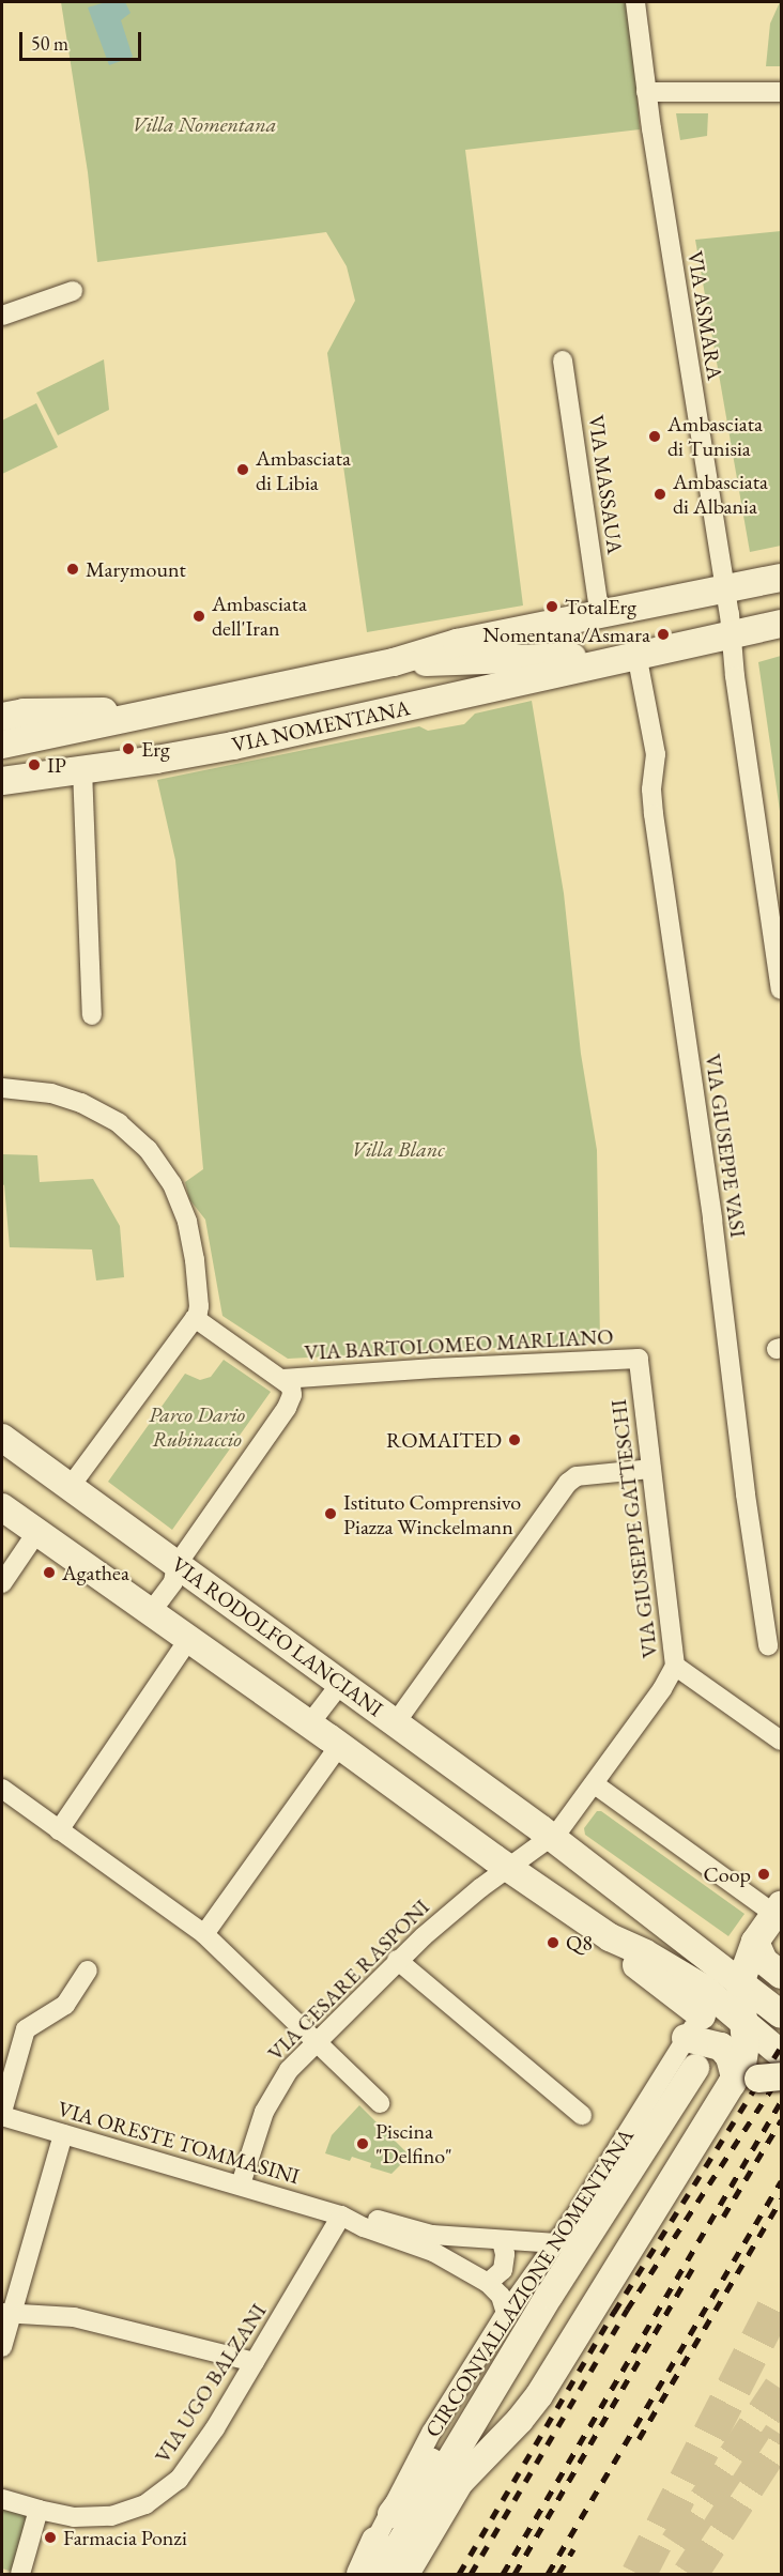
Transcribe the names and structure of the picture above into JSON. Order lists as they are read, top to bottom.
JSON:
{
  "streets": {
    "street": [
      "VIA ASMARA",
      "VIA MASSAUA",
      "VIA NOMENTANA",
      "VIA GIUSEPPE VASI",
      "VIA BARTOLOMEO MARLIANO",
      "VIA GIUSEPPE GATTESCHI",
      "VIA RODOLFO LANCIANI",
      "VIA CESARE RASPONI",
      "VIA ORESTE TOMMASINI",
      "CIRCONVALLAZIONE NOMENTANA",
      "VIA UGO BALZANI"
    ]
  },
  "crossings": [
    ["VIA ASMARA", "VIA NOMENTANA"],
    ["VIA MASSAUA", "VIA NOMENTANA"],
    ["VIA NOMENTANA", "VIA GIUSEPPE VASI"],
    ["VIA BARTOLOMEO MARLIANO", "VIA GIUSEPPE GATTESCHI"],
    ["VIA GIUSEPPE GATTESCHI", "VIA RODOLFO LANCIANI"],
    ["VIA GIUSEPPE GATTESCHI", "VIA CESARE RASPONI"],
    ["VIA RODOLFO LANCIANI", "VIA CESARE RASPONI"],
    ["VIA CESARE RASPONI", "VIA ORESTE TOMMASINI"],
    ["VIA ORESTE TOMMASINI", "VIA UGO BALZANI"]
  ],
  "parks": ["Villa Nomentana", "Villa Blanc", "Parco Dario Rubinaccio"],
  "places": [
    "Ambasciata di Tunisia",
    "Ambasciata di Libia",
    "Ambasciata di Albania",
    "Marymount",
    "TotalErg",
    "Ambasciata dell'Iran",
    "Nomentana/Asmara",
    "Erg",
    "IP",
    "ROMAITED",
    "Istituto Comprensivo Piazza Winckelmann",
    "Agathea",
    "Coop",
    "Q8",
    "Piscina \"Delfino\"",
    "Farmacia Ponzi"
  ],
  "scale_bar": "50 m"
}
